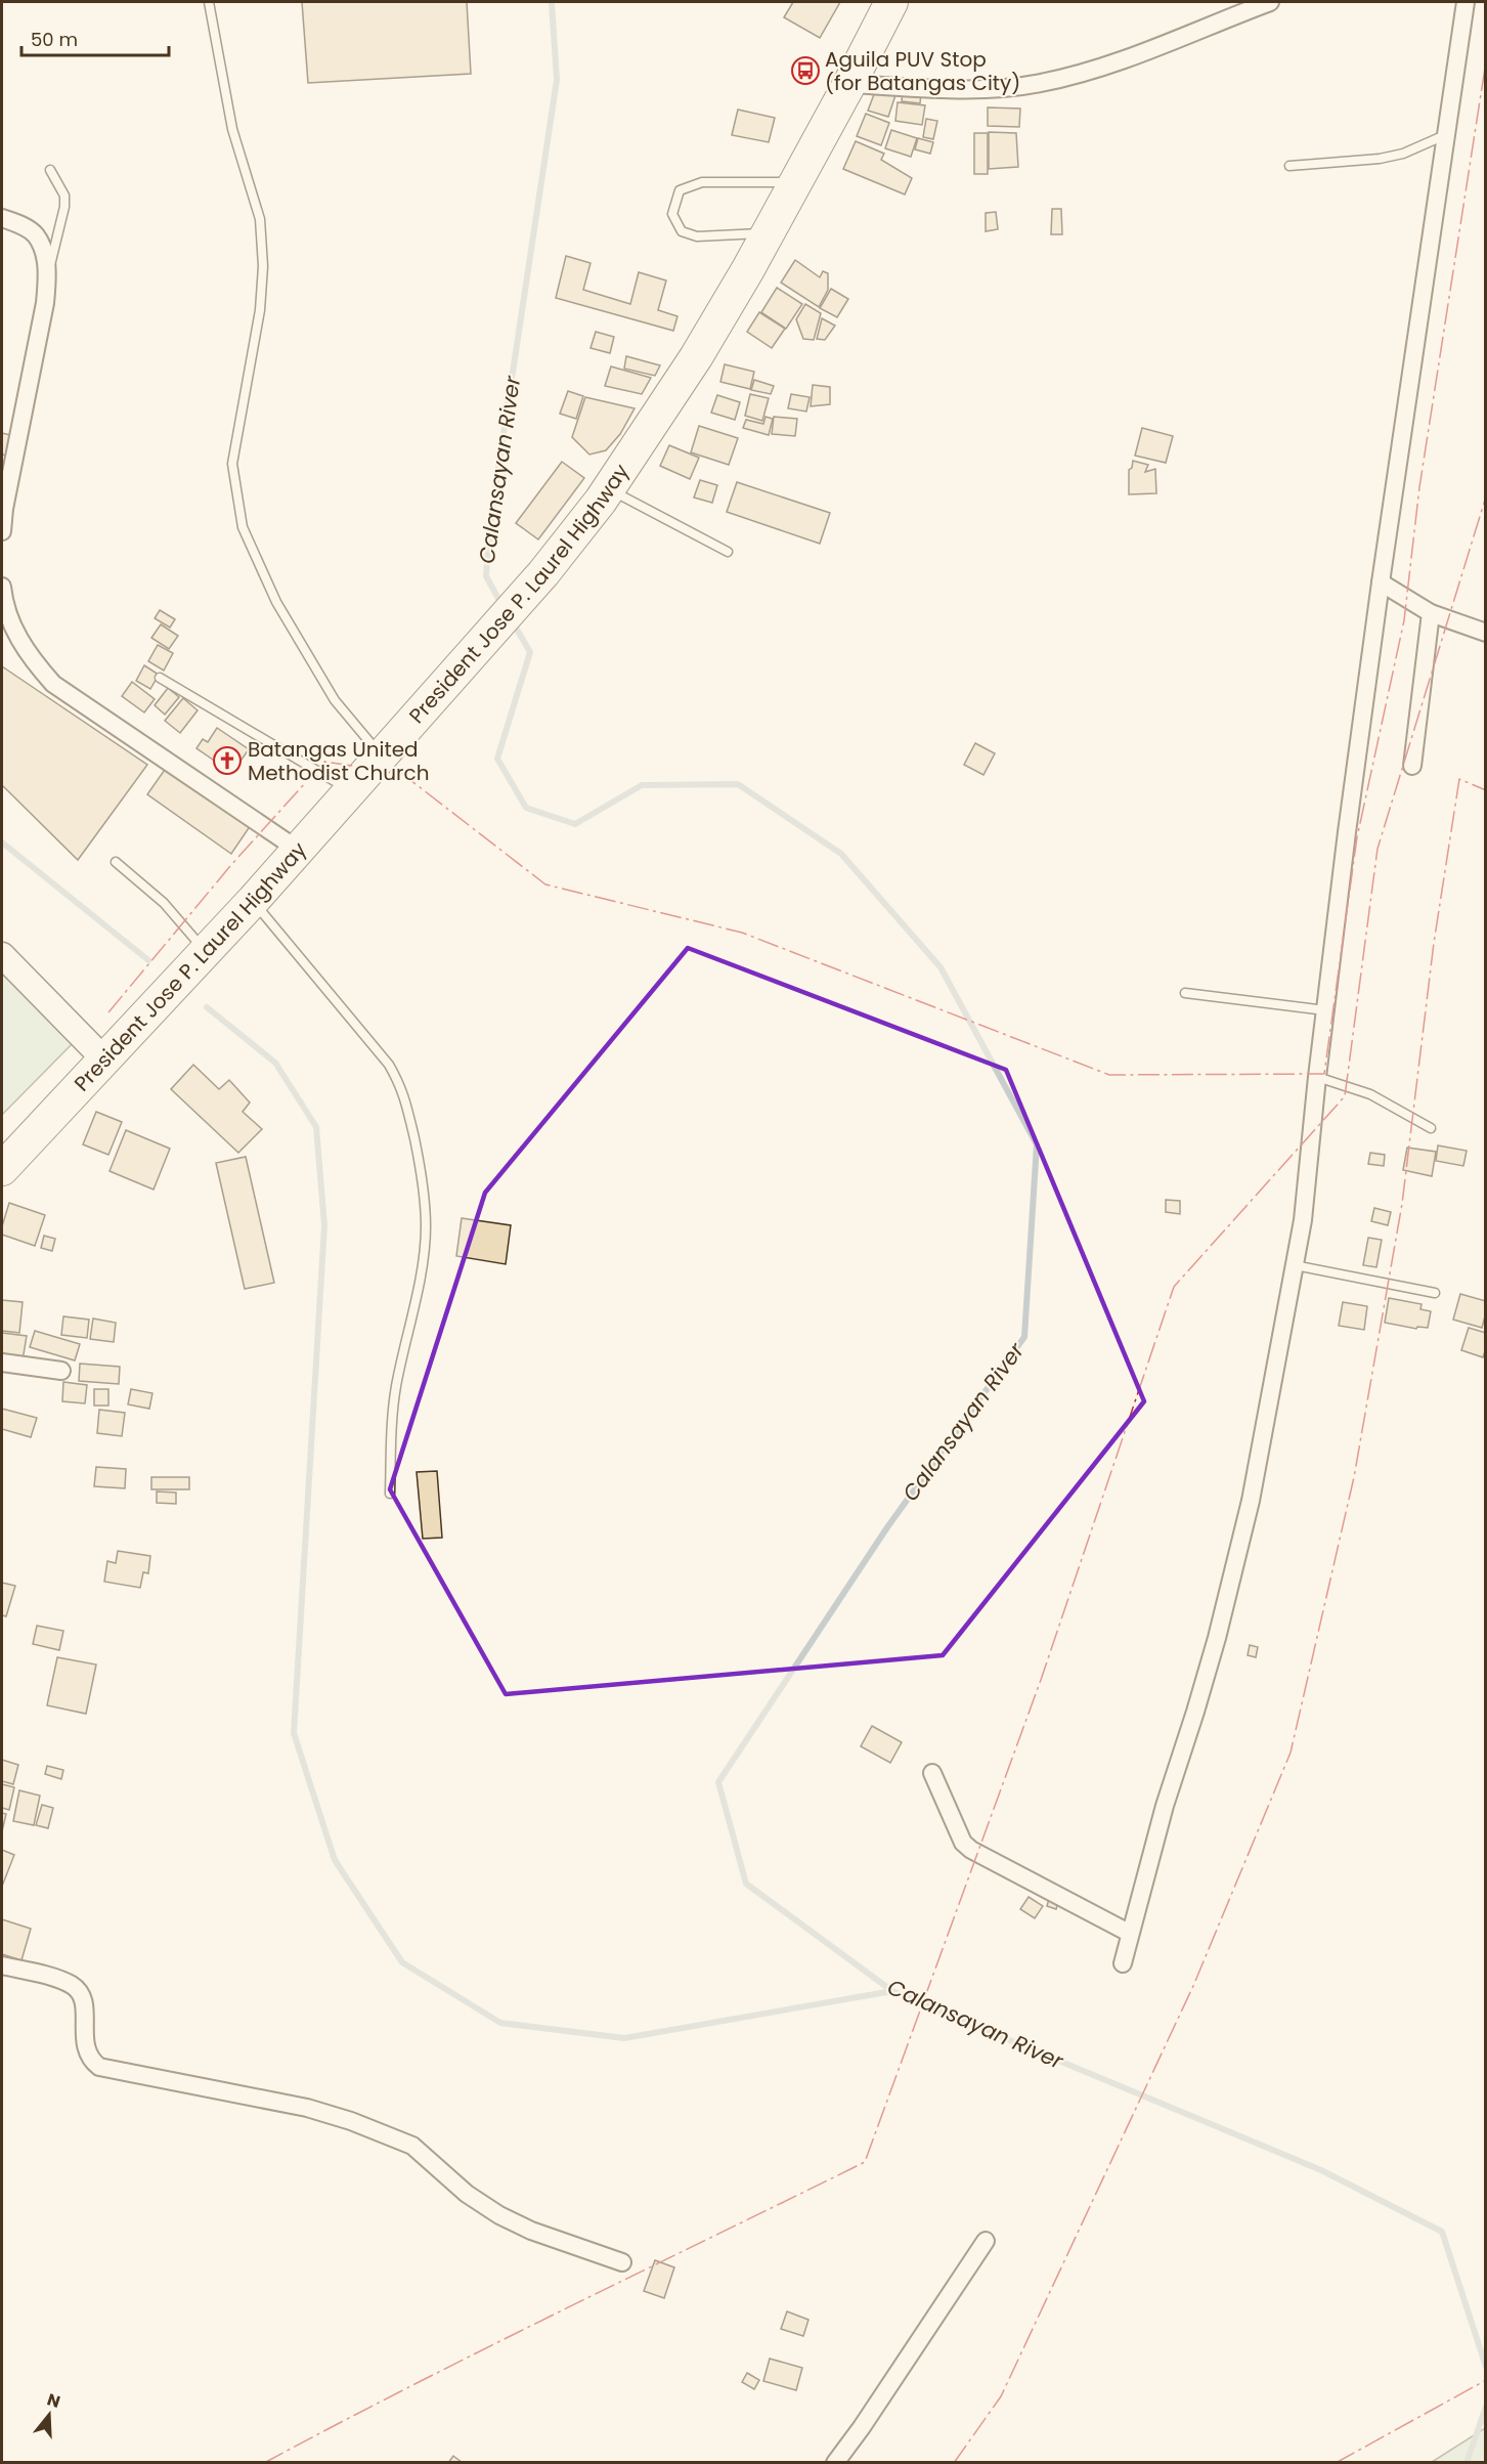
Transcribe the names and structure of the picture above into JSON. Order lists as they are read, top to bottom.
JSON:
{
  "streets": {
    "highway": ["President Jose P. Laurel Highway"]
  },
  "water": ["Calansayan River"],
  "places": {
    "bus stop": ["Aguila PUV Stop (for Batangas City)"],
    "church": ["Batangas United Methodist Church"]
  },
  "scale_bar": "50 m",
  "north": "top"
}
